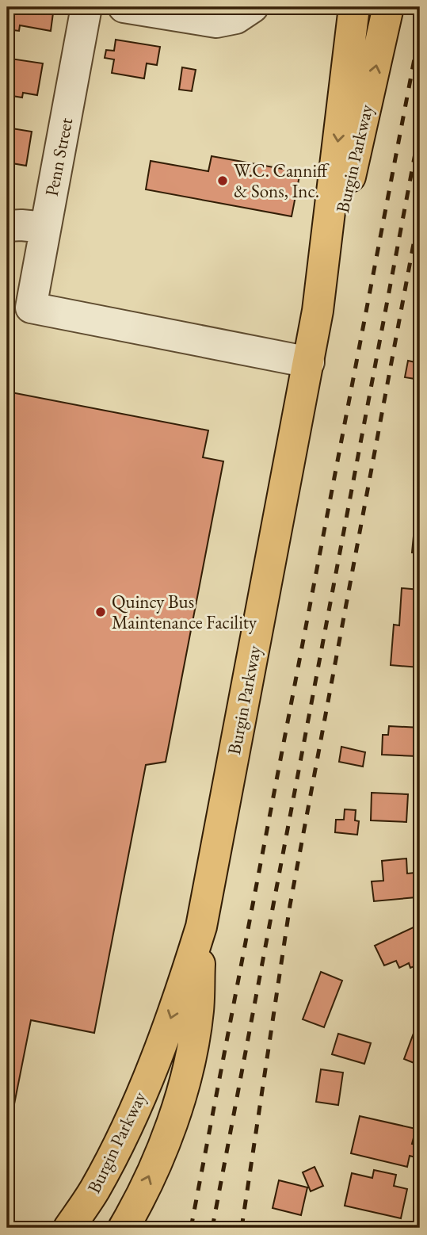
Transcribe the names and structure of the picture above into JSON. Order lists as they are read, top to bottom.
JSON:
{
  "streets": {
    "main road": ["Burgin Parkway"],
    "street": ["Penn Street"]
  },
  "crossings": [
    ["Penn Street", "Burgin Parkway"]
  ],
  "places": ["W.C. Canniff & Sons, Inc.", "Quincy Bus Maintenance Facility"]
}
